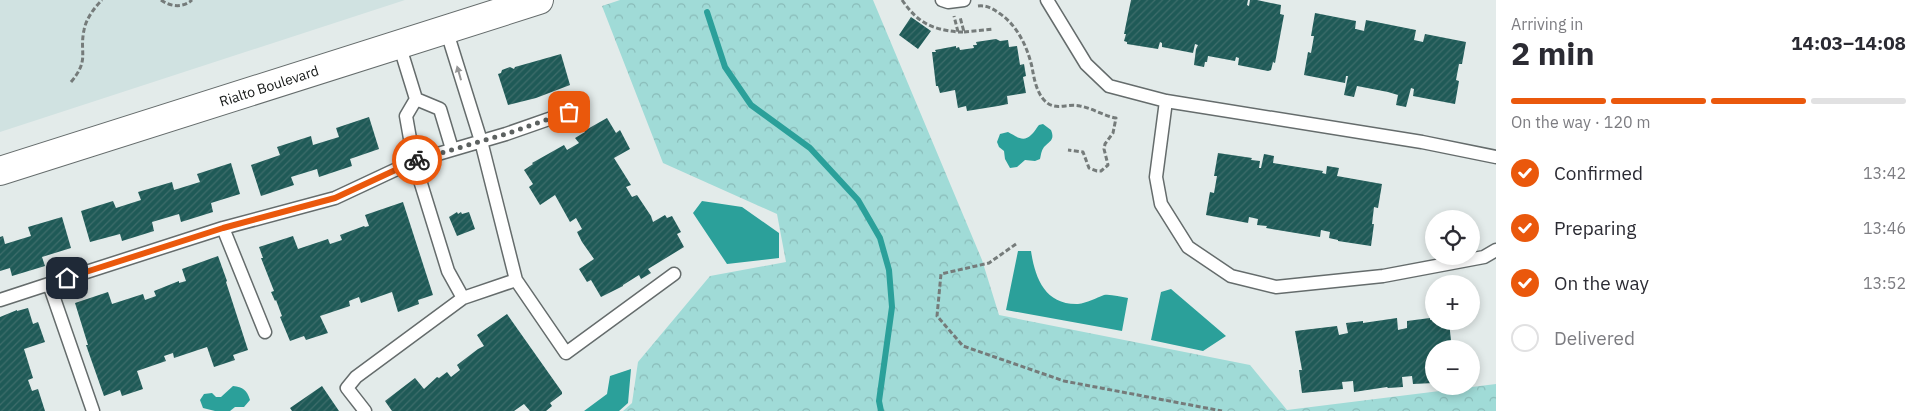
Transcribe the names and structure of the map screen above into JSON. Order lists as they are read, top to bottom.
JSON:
{
  "streets": {
    "street": ["Rialto Boulevard"]
  },
  "page": {
    "heading": ["2 min", "Arriving in", "14:03–14:08"],
    "bar": "On the way · 120 m",
    "list": [
      ["Confirmed", "13:42"],
      ["Preparing", "13:46"],
      ["On the way", "13:52"],
      "Delivered"
    ],
    "map_buttons": ["+", "−"]
  }
}
